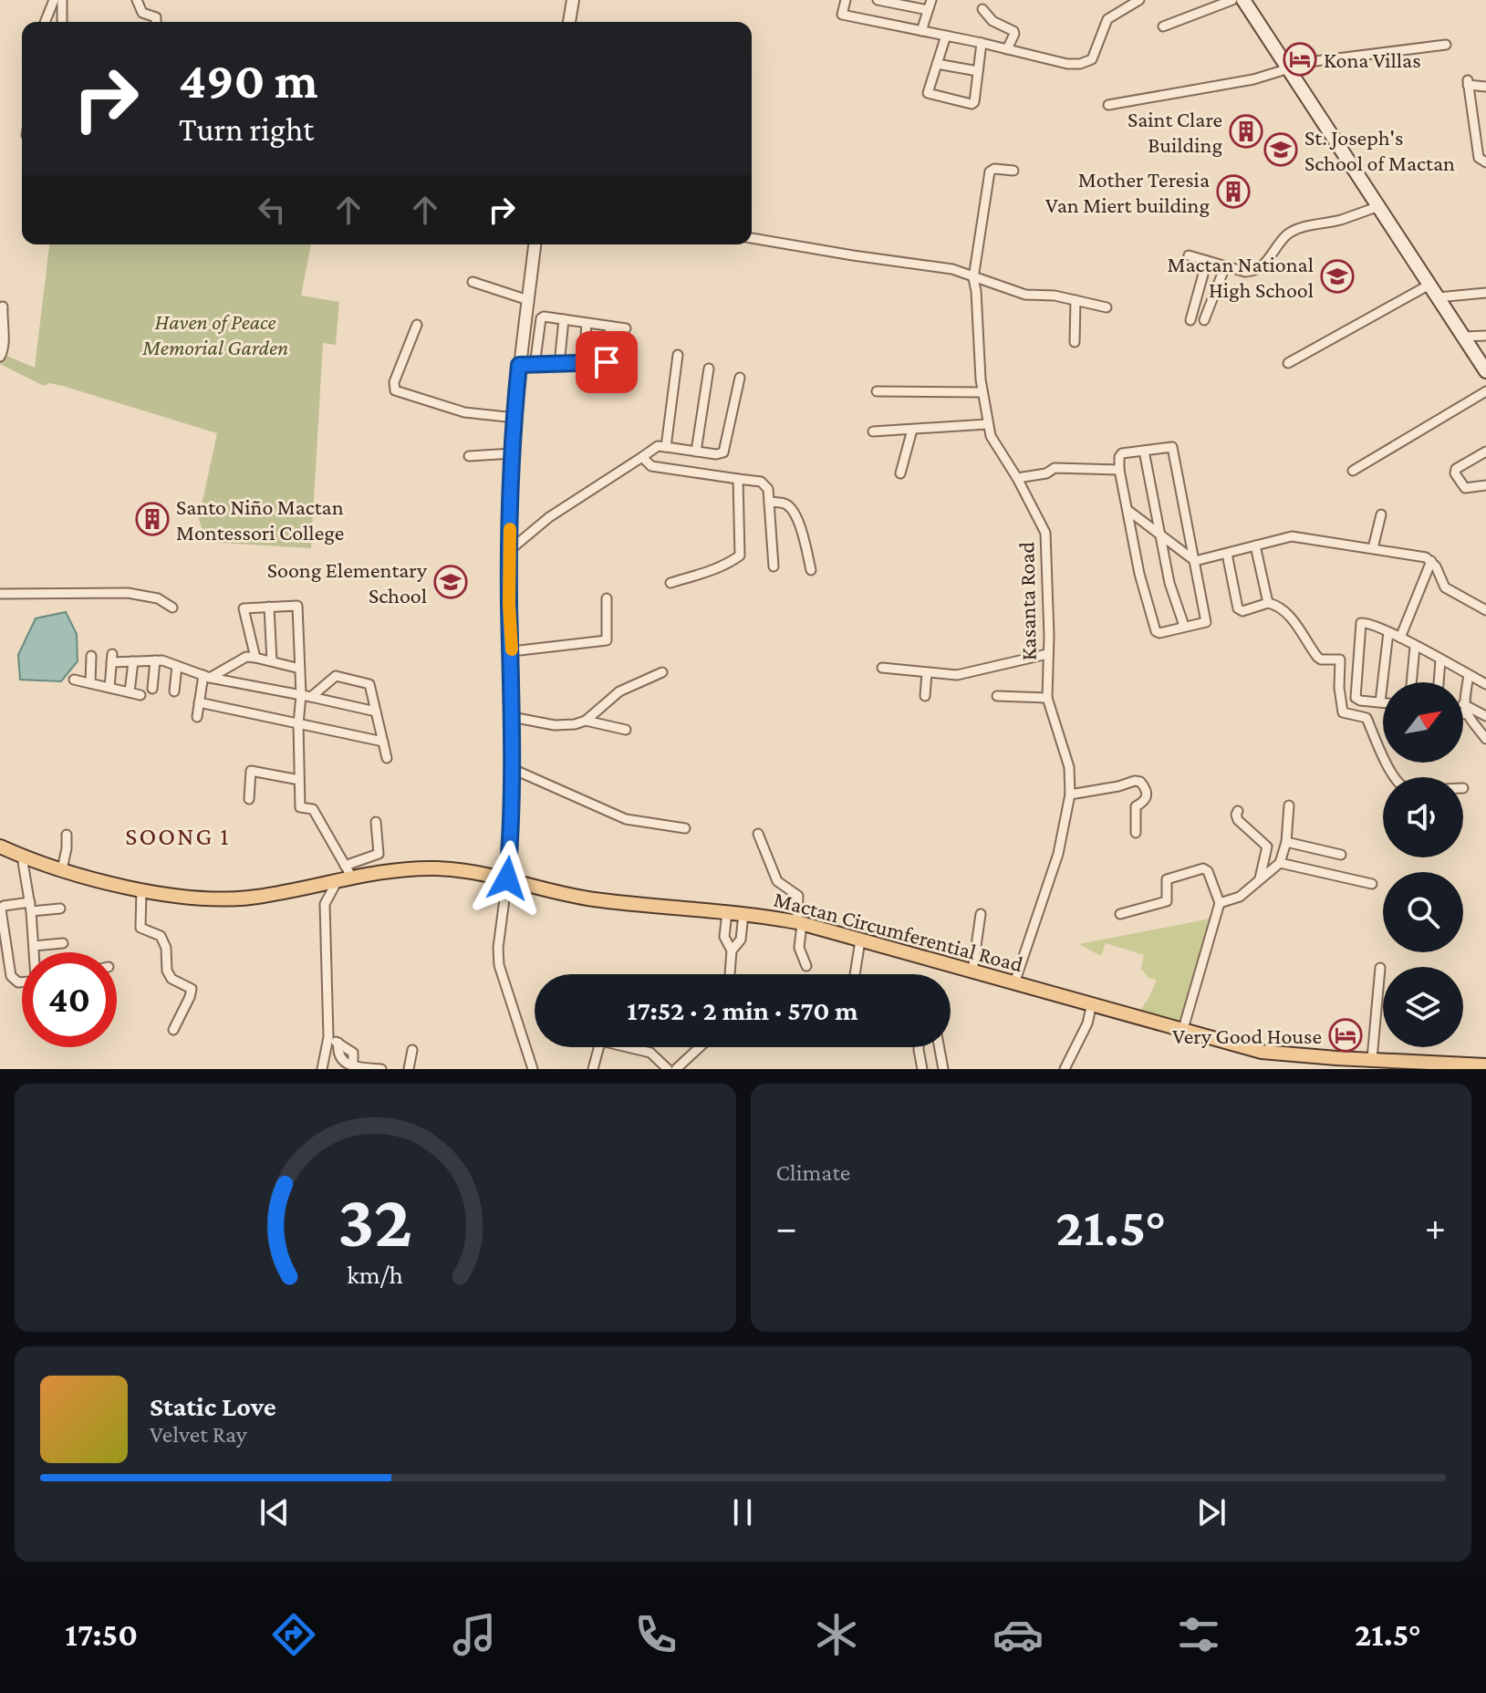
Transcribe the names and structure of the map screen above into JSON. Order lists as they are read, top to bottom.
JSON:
{
  "streets": {
    "main road": ["Mactan Circumferential Road"],
    "street": ["Kasanta Road"]
  },
  "crossings": [
    ["Kasanta Road", "Mactan Circumferential Road"]
  ],
  "districts": ["SOONG 1"],
  "parks": ["Haven of Peace Memorial Garden"],
  "places": {
    "hotel": ["Kona Villas", "Very Good House"],
    "building": ["Saint Clare Building", "Mother Teresia Van Miert building", "Santo Niño Mactan Montessori College"],
    "school or university": ["St. Joseph's School of Mactan", "Mactan National High School", "Soong Elementary School"]
  },
  "north": "top right",
  "page": {
    "turn": ["490 m", "Turn right"],
    "limit": "40",
    "trip": "17:52 · 2 min · 570 m",
    "tile": "Climate",
    "heat": ["−", "21.5°", "+"],
    "song": ["Static Love", "Velvet Ray"],
    "tabs": ["17:50", "21.5°"],
    "gauge": ["32", "km/h"]
  }
}
